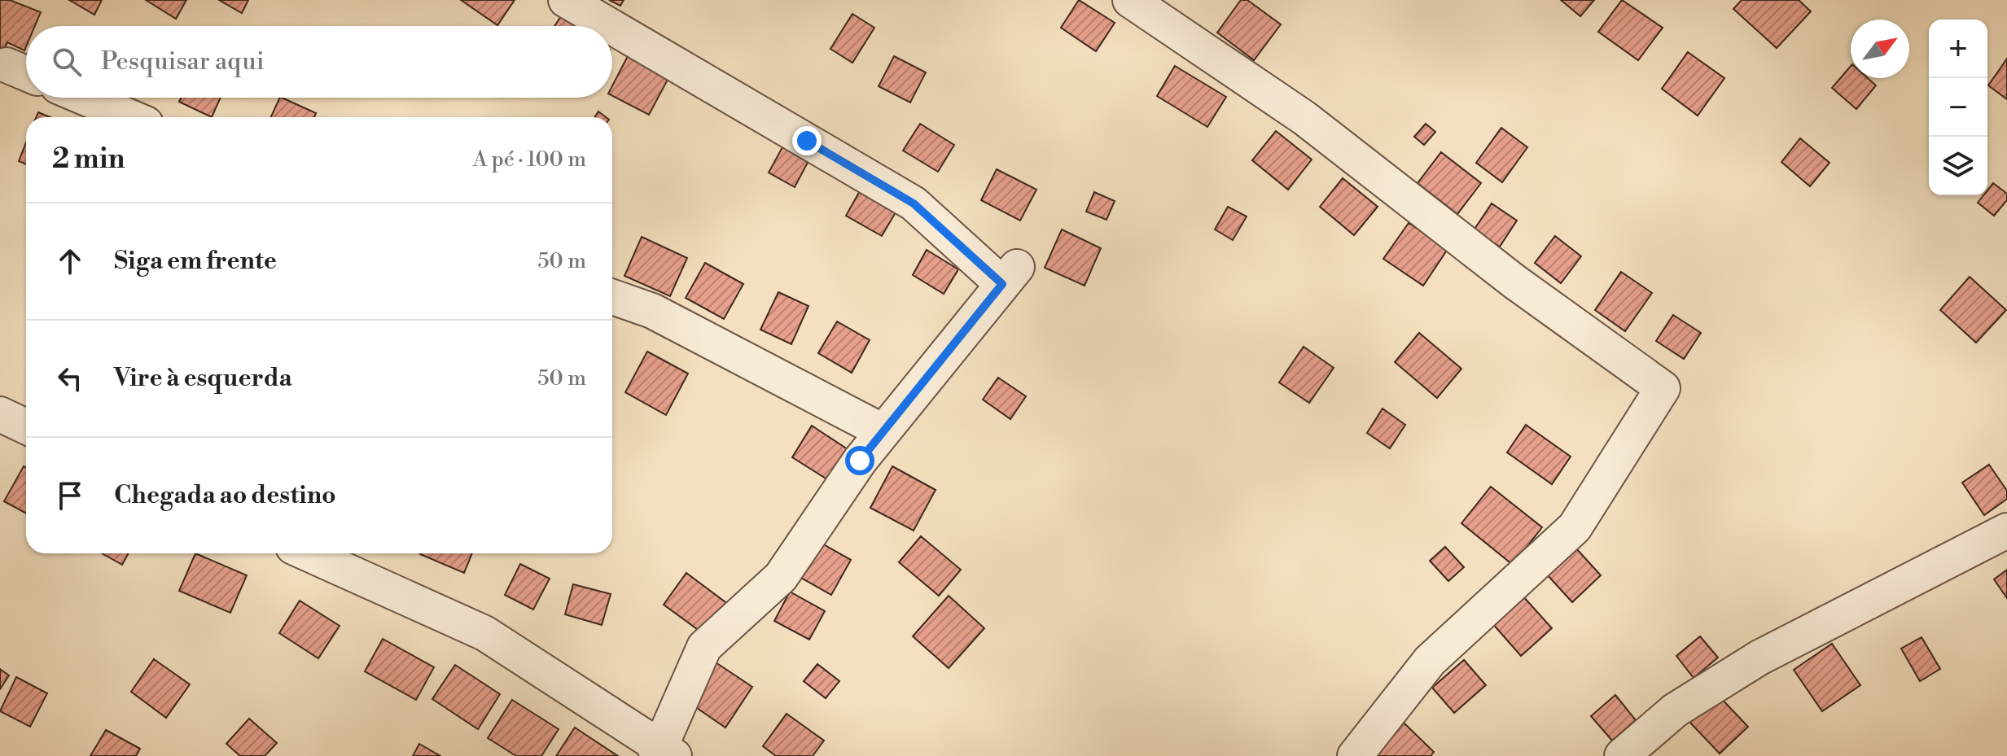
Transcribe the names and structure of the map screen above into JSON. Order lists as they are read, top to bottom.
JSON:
{
  "north": "top right",
  "page": {
    "map_buttons": ["+", "−"],
    "search": "Pesquisar aqui",
    "heading": ["2 min", "A pé · 100 m"],
    "list": [
      ["Siga em frente", "50 m"],
      ["Vire à esquerda", "50 m"],
      "Chegada ao destino"
    ]
  }
}
